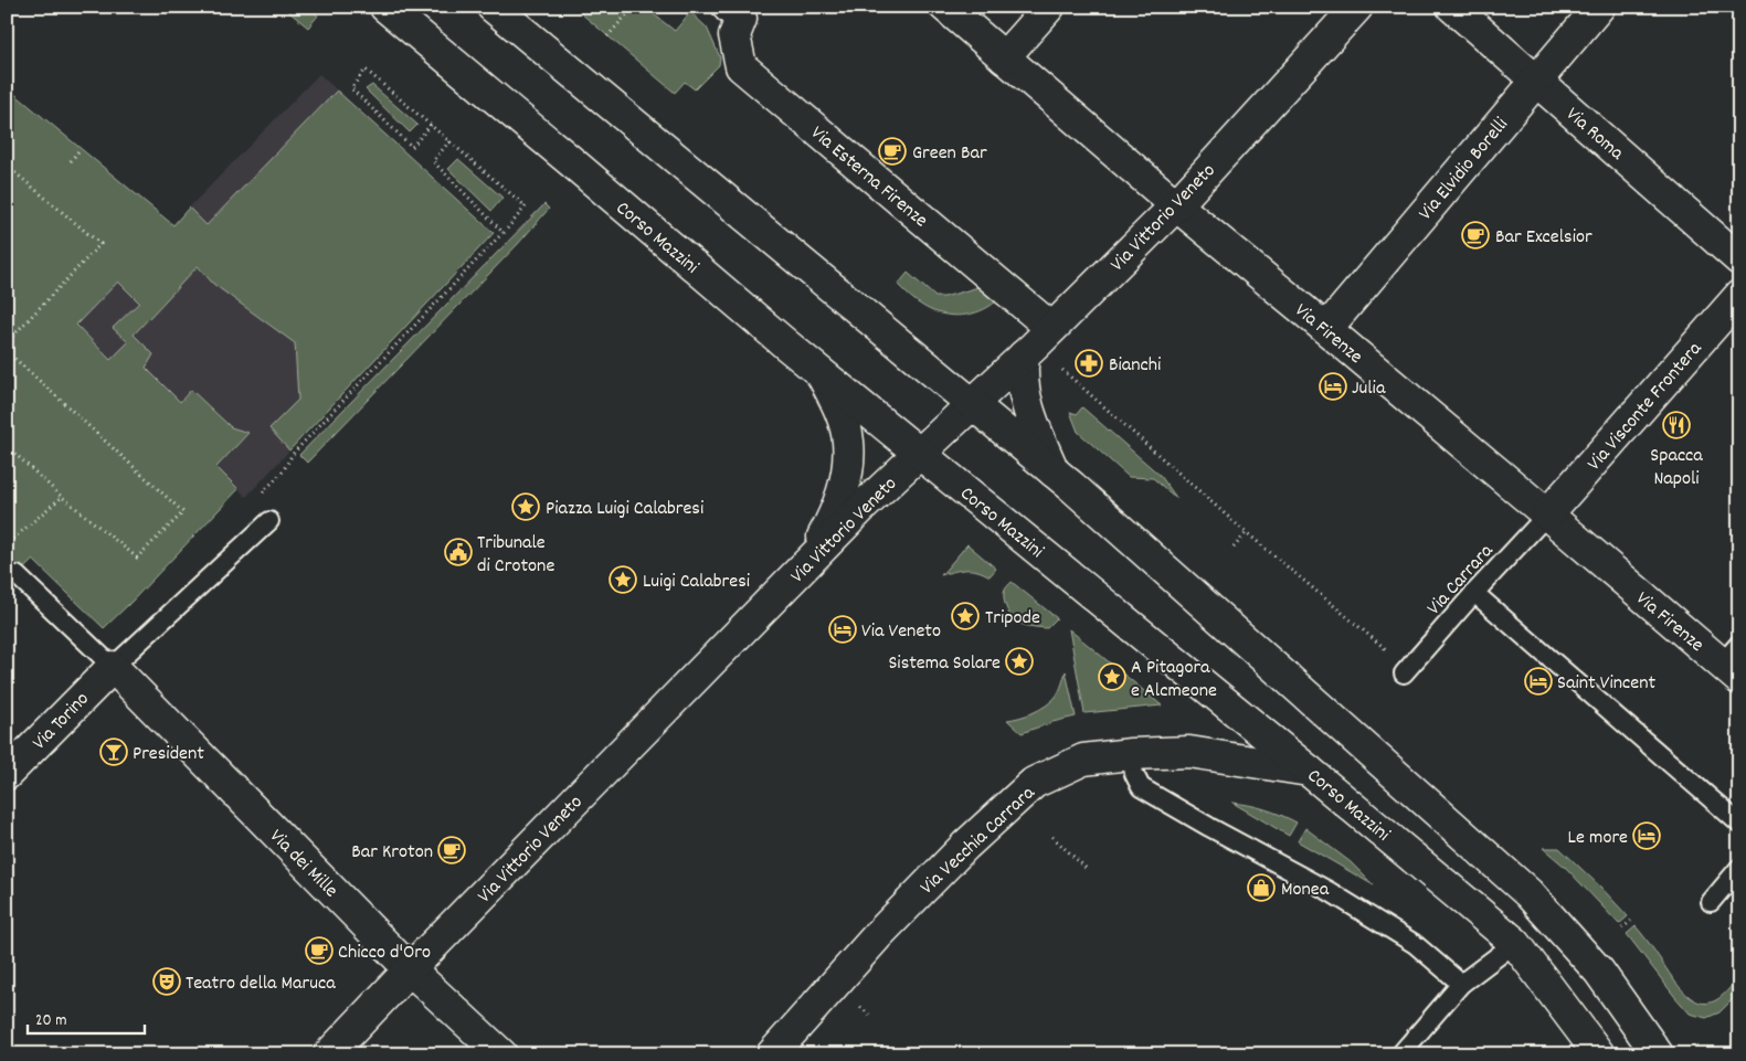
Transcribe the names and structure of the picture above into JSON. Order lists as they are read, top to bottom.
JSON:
{
  "streets": {
    "street": [
      "Via Roma",
      "Via Elvidio Borelli",
      "Via Esterna Firenze",
      "Via Vittorio Veneto",
      "Corso Mazzini",
      "Via Firenze",
      "Via Visconte Frontera",
      "Via Torino",
      "Via Vecchia Carrara",
      "Via dei Mille"
    ],
    "lane": ["Via Carrara"]
  },
  "crossings": [
    ["Via Roma", "Via Elvidio Borelli"],
    ["Via Elvidio Borelli", "Via Firenze"],
    ["Via Esterna Firenze", "Via Vittorio Veneto"],
    ["Via Vittorio Veneto", "Corso Mazzini"],
    ["Via Vittorio Veneto", "Via Firenze"],
    ["Via Vittorio Veneto", "Via dei Mille"],
    ["Corso Mazzini", "Via Vecchia Carrara"],
    ["Via Firenze", "Via Visconte Frontera"],
    ["Via Firenze", "Via Carrara"],
    ["Via Visconte Frontera", "Via Carrara"],
    ["Via Torino", "Via dei Mille"]
  ],
  "places": {
    "cafe": [
      "Green Bar",
      "Bar Excelsior",
      "Bar Kroton",
      "Chicco d'Oro"
    ],
    "pharmacy": ["Bianchi"],
    "hotel": [
      "Julia",
      "Via Veneto",
      "Saint Vincent",
      "Le more"
    ],
    "restaurant": ["Spacca Napoli"],
    "place": [
      "Piazza Luigi Calabresi",
      "Luigi Calabresi",
      "Tripode",
      "Sistema Solare",
      "A Pitagora e Alcmeone"
    ],
    "public building": ["Tribunale di Crotone"],
    "bar": ["President"],
    "shop": ["Monea"],
    "theatre": ["Teatro della Maruca"]
  },
  "scale_bar": "20 m"
}
